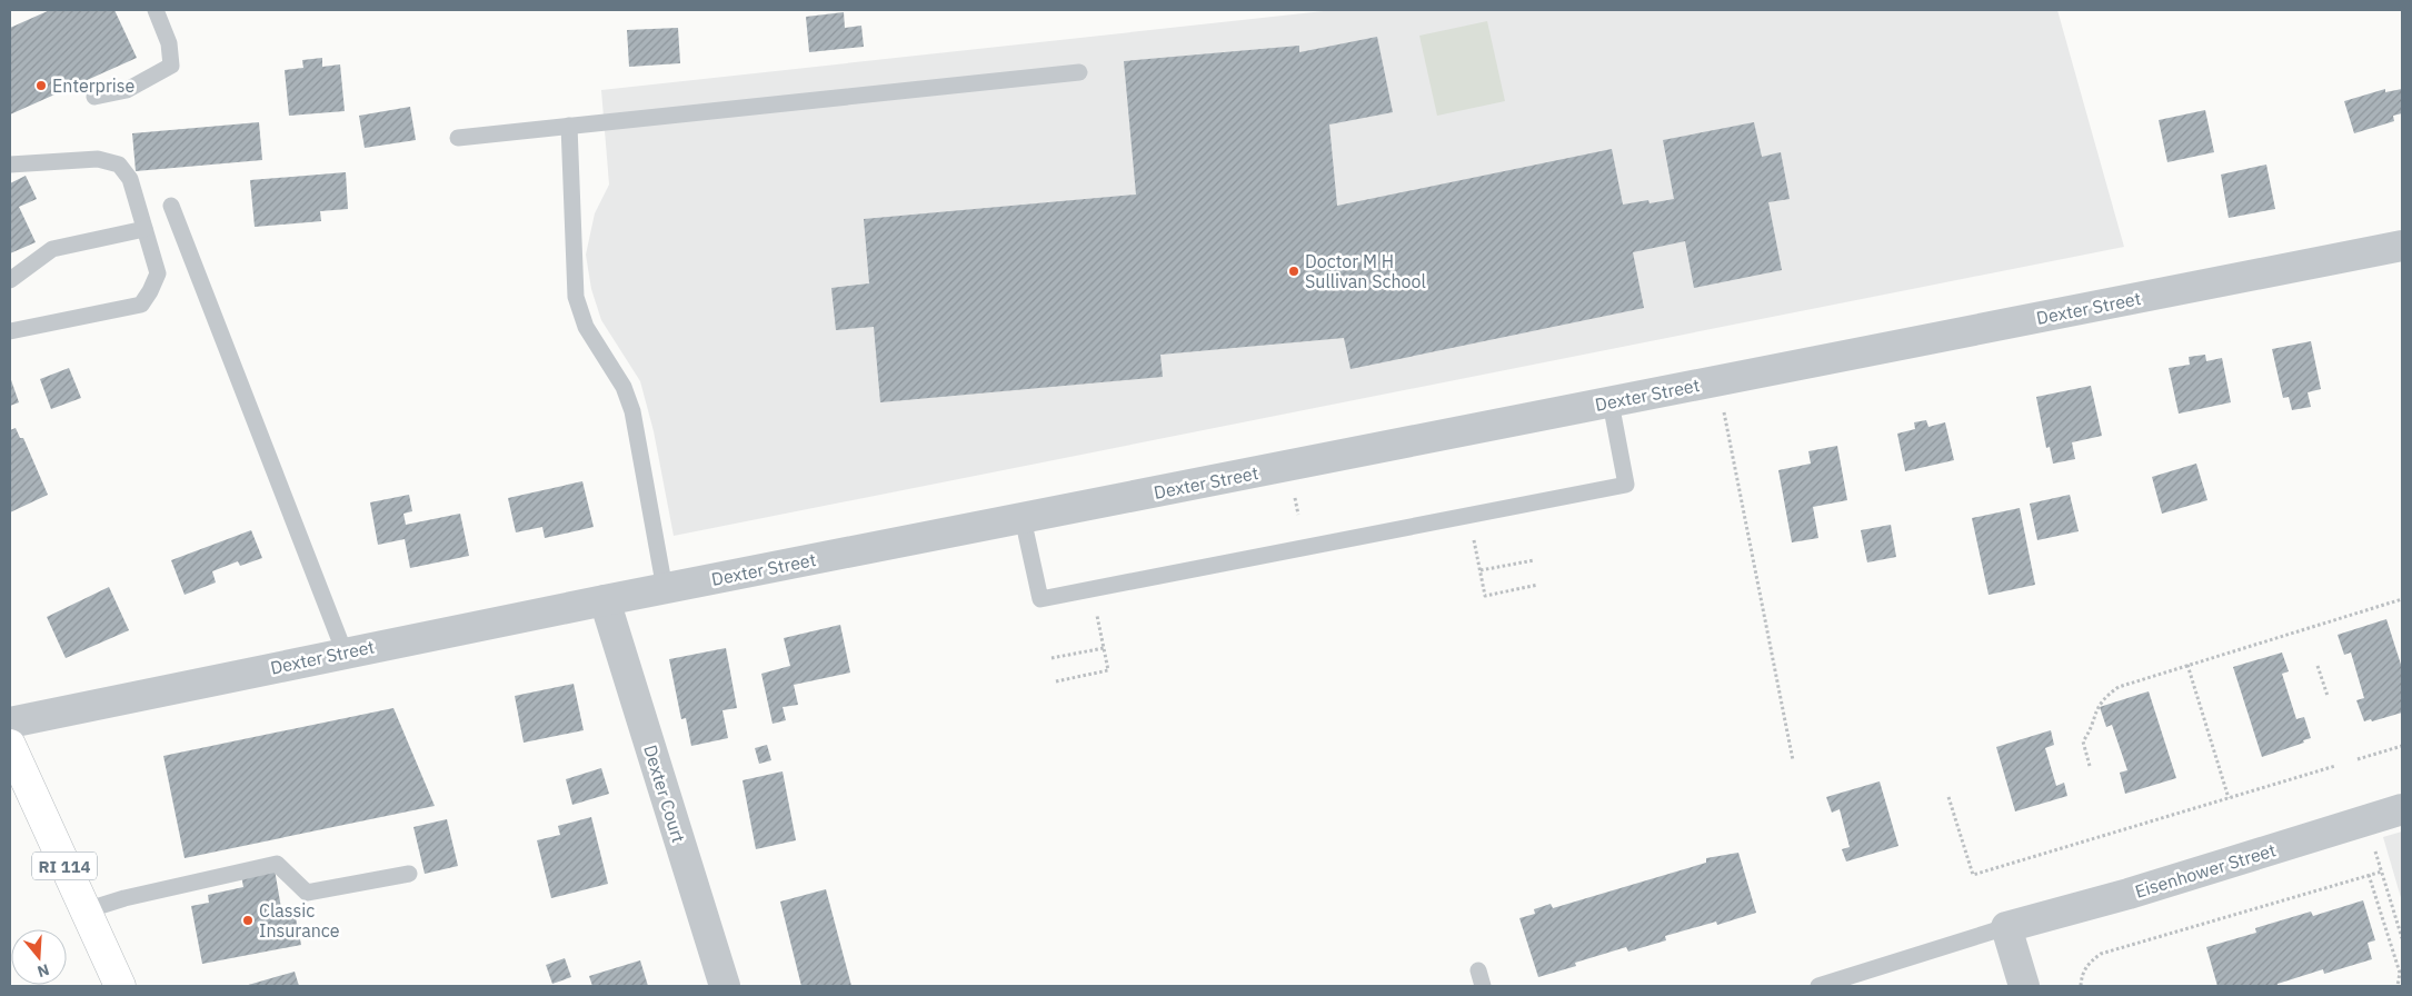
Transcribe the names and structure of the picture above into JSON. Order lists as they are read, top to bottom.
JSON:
{
  "streets": {
    "main road": ["RI 114"],
    "street": ["Dexter Street", "Dexter Court", "Eisenhower Street"]
  },
  "crossings": [
    ["Dexter Street", "Dexter Court"]
  ],
  "places": ["Enterprise", "Doctor M H Sullivan School", "Classic Insurance"],
  "north": "bottom"
}
